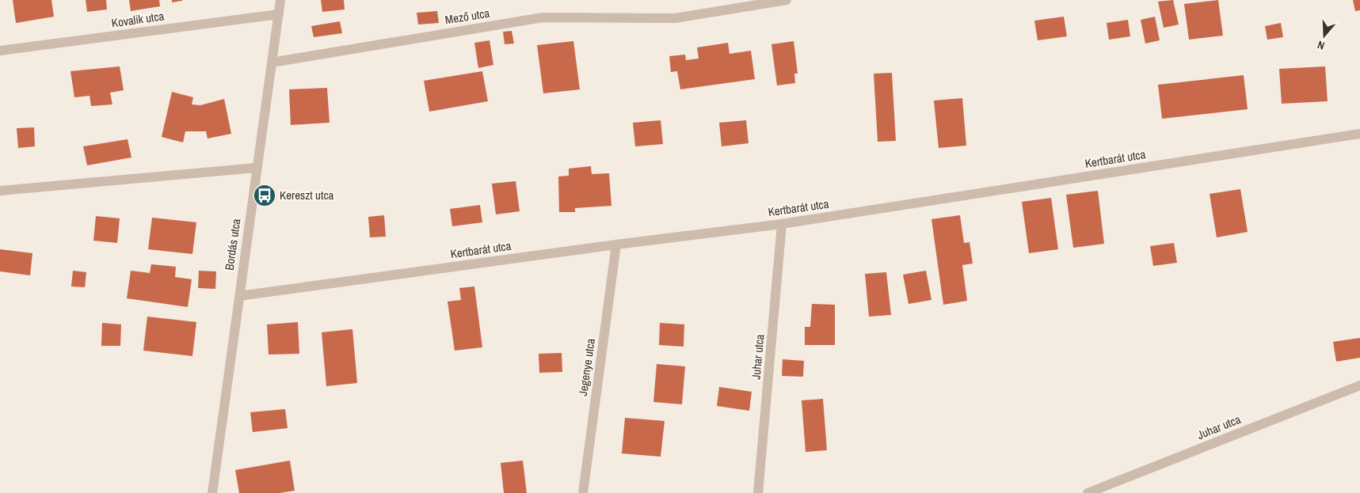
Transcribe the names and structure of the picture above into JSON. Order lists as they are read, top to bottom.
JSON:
{
  "streets": {
    "street": [
      "Mező utca",
      "Kovalik utca",
      "Kertbarát utca",
      "Bordás utca",
      "Juhar utca",
      "Jegenye utca"
    ]
  },
  "crossings": [
    ["Mező utca", "Bordás utca"],
    ["Kovalik utca", "Bordás utca"],
    ["Kertbarát utca", "Bordás utca"],
    ["Kertbarát utca", "Juhar utca"],
    ["Kertbarát utca", "Jegenye utca"]
  ],
  "places": {
    "bus stop": ["Kereszt utca"]
  },
  "north": "bottom"
}
